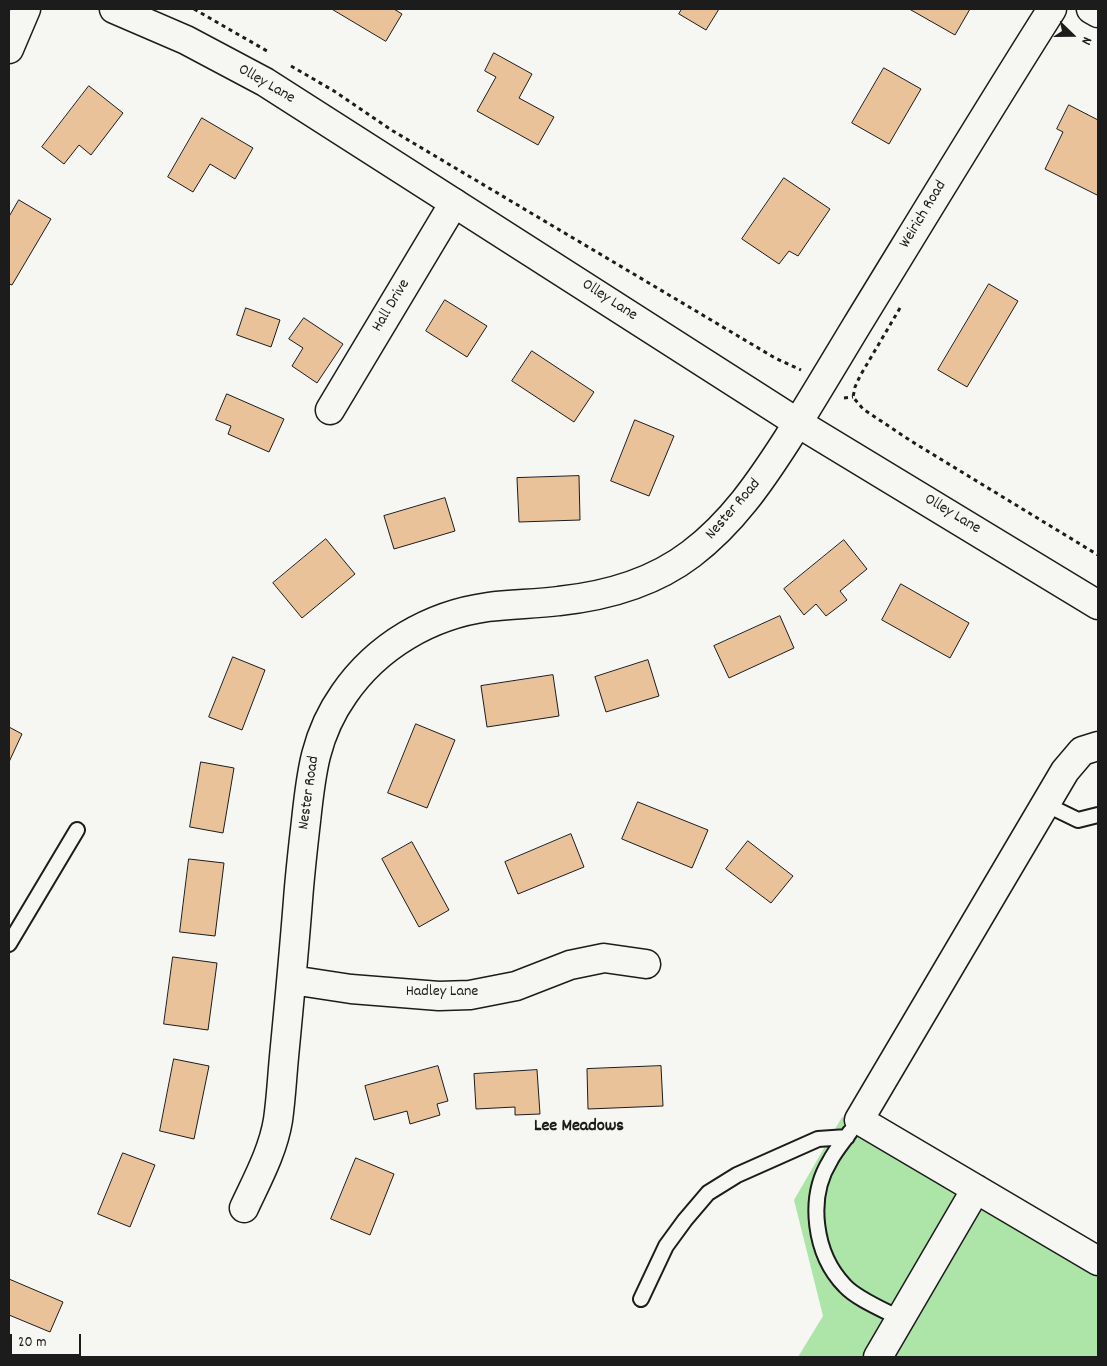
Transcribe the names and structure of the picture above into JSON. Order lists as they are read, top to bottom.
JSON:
{
  "streets": {
    "street": [
      "Olley Lane",
      "Weirich Road",
      "Hall Drive",
      "Nester Road",
      "Hadley Lane"
    ]
  },
  "crossings": [
    ["Olley Lane", "Weirich Road"],
    ["Olley Lane", "Hall Drive"],
    ["Olley Lane", "Nester Road"],
    ["Weirich Road", "Nester Road"],
    ["Nester Road", "Hadley Lane"]
  ],
  "districts": ["Lee Meadows"],
  "scale_bar": "20 m",
  "north": "right"
}
